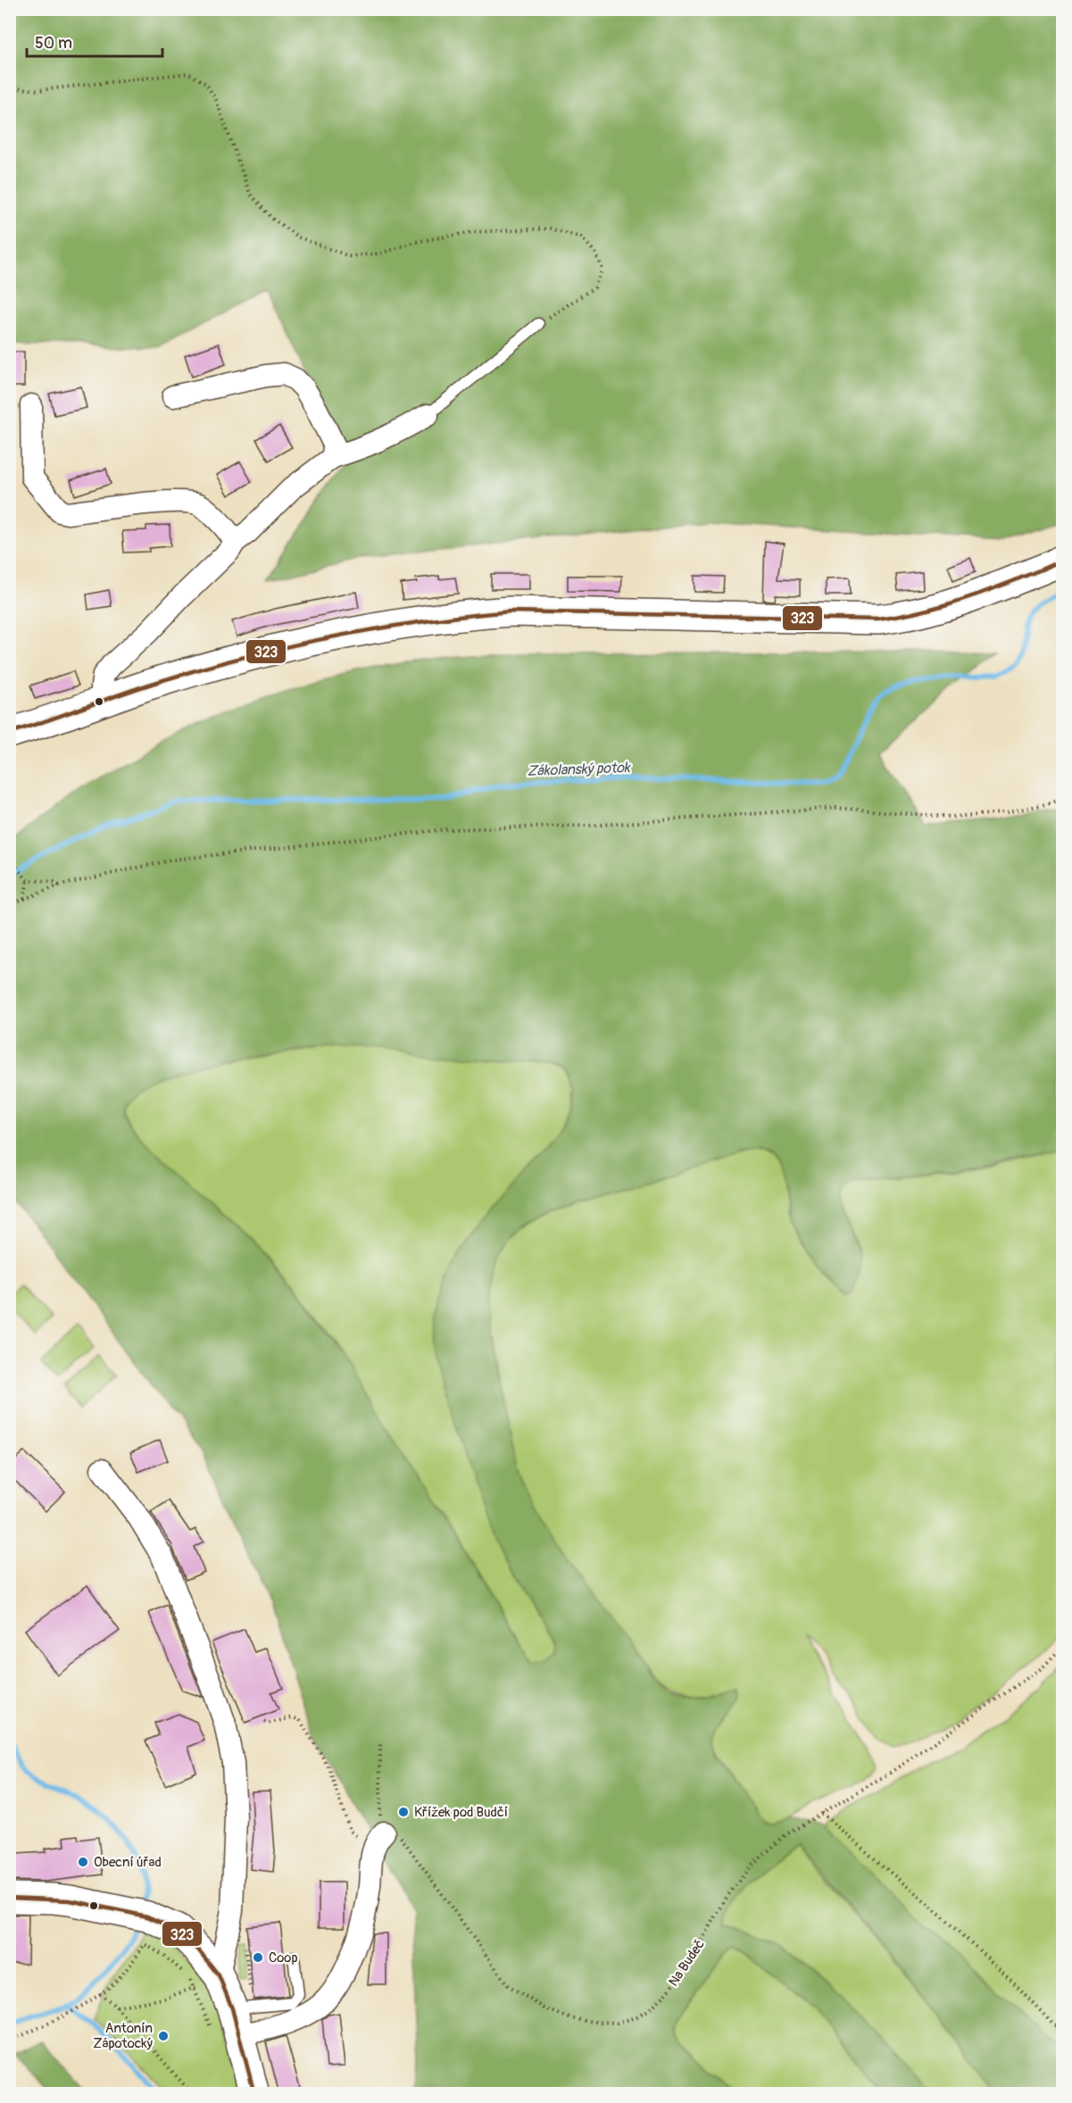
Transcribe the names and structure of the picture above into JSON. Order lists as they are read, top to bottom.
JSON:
{
  "streets": {
    "path": ["Na Budeč"]
  },
  "water": ["Zákolanský potok"],
  "places": [
    "Křížek pod Budčí",
    "Obecní úřad",
    "Coop",
    "Antonín Zápotocký"
  ],
  "lines": ["transit line 323"],
  "scale_bar": "50 m"
}
